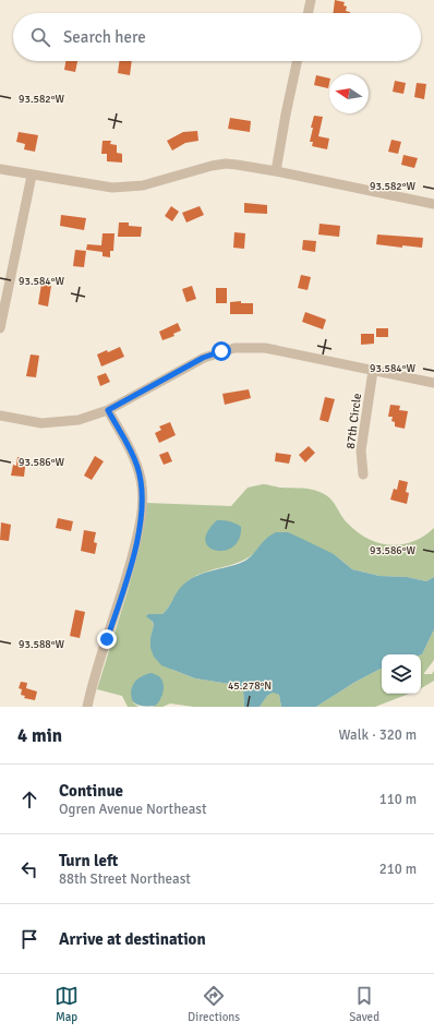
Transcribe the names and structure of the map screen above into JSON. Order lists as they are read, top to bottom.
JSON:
{
  "streets": {
    "street": ["87th Circle"]
  },
  "north": "left",
  "page": {
    "search": "Search here",
    "heading": ["4 min", "Walk · 320 m"],
    "list": [
      ["Continue", "Ogren Avenue Northeast", "110 m"],
      ["Turn left", "88th Street Northeast", "210 m"],
      "Arrive at destination"
    ],
    "nav": ["Map", "Directions", "Saved"]
  },
  "coordinates": [
    "93.582°W",
    "93.584°W",
    "93.586°W",
    "93.588°W",
    "45.278°N"
  ]
}
